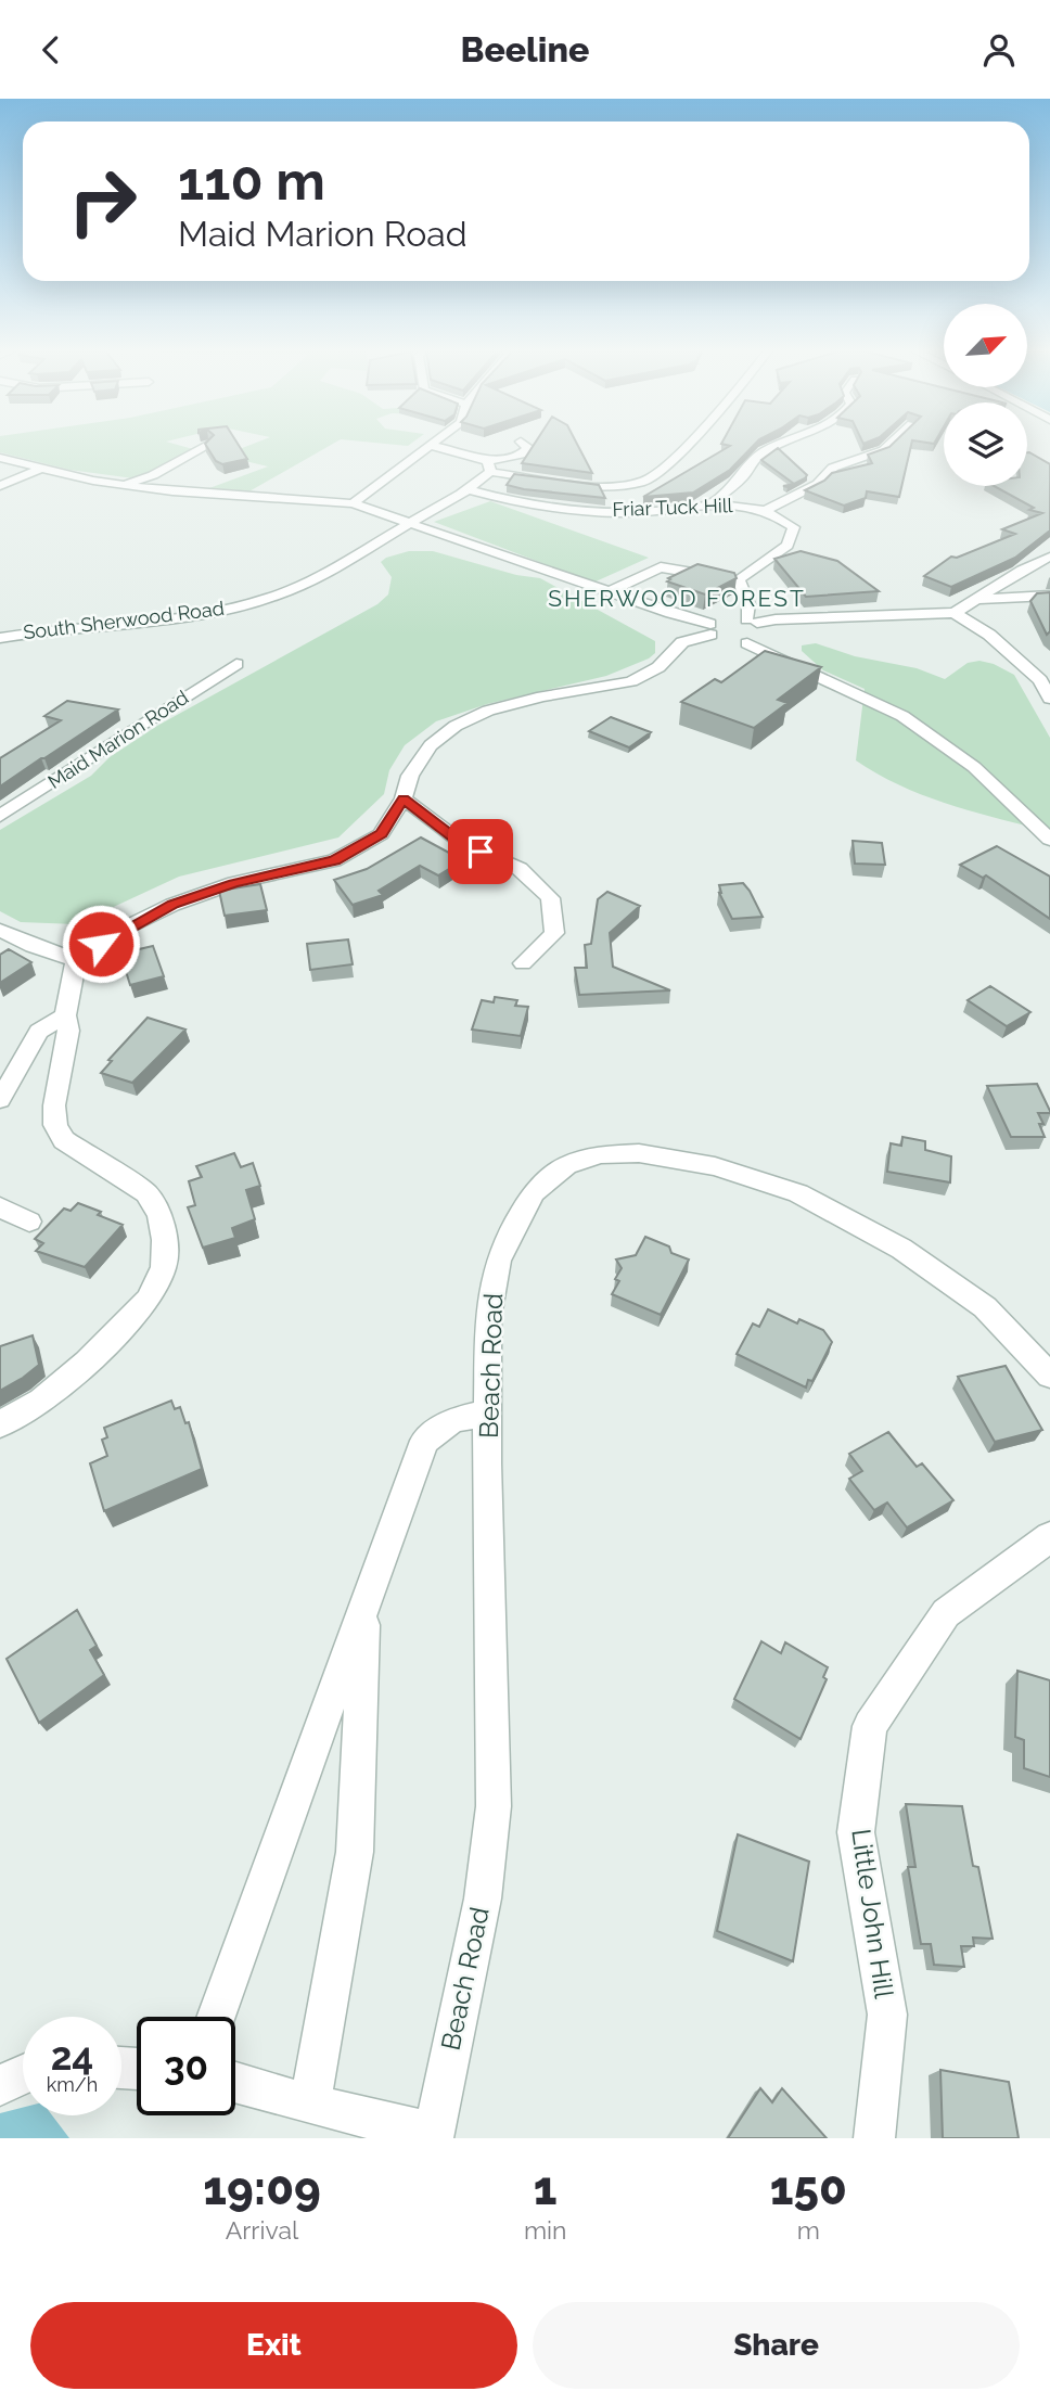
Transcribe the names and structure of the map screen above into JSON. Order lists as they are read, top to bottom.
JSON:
{
  "streets": {
    "street": [
      "Friar Tuck Hill",
      "South Sherwood Road",
      "Maid Marion Road",
      "Beach Road",
      "Little John Hill"
    ]
  },
  "districts": ["SHERWOOD FOREST"],
  "north": "top right",
  "page": {
    "header": "Beeline",
    "turn": ["110 m", "Maid Marion Road"],
    "speed": "24 km/h",
    "limit": "30",
    "eta": [
      "19:09",
      "Arrival",
      "1",
      "min",
      "150",
      "m"
    ],
    "buttons": ["Exit", "Share"]
  }
}
